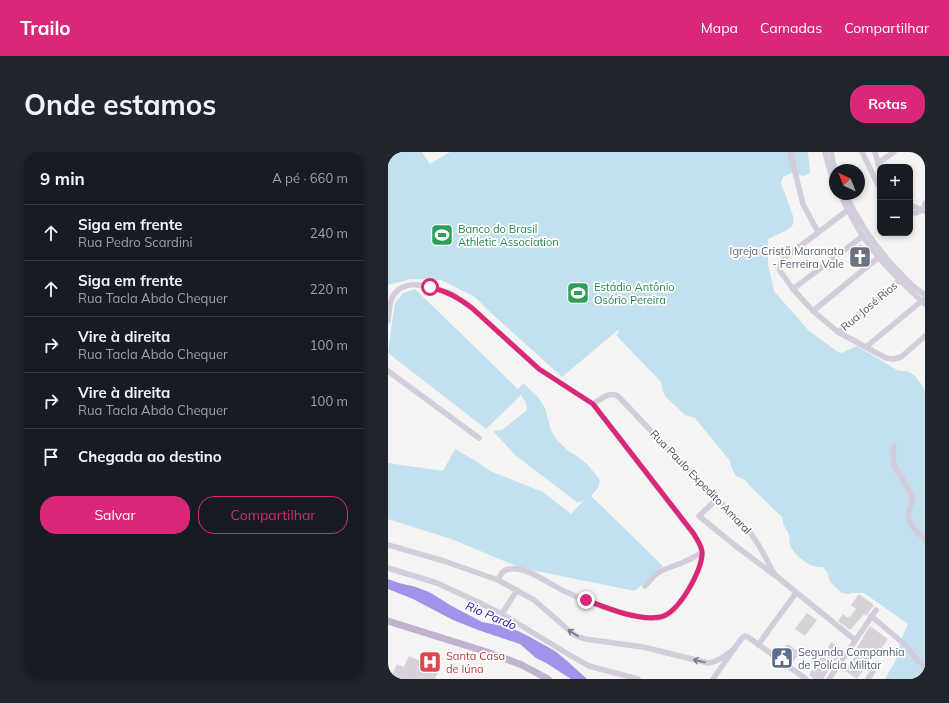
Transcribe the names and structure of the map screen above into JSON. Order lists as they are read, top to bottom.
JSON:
{
  "streets": {
    "street": ["Rua José Rios", "Rua Paulo Expedito Amaral"]
  },
  "water": ["Rio Pardo"],
  "places": {
    "sports": ["Banco do Brasil Athletic Association", "Estádio Antônio Osório Pereira"],
    "church": ["Igreja Cristã Maranata - Ferreira Vale"],
    "public building": ["Segunda Companhia de Polícia Militar"],
    "hospital": ["Santa Casa de Iúna"]
  },
  "north": "top left",
  "page": {
    "header": "Trailo",
    "nav": ["Mapa", "Camadas", "Compartilhar"],
    "buttons": [
      "Rotas",
      ["Salvar", "Compartilhar"]
    ],
    "title": "Onde estamos",
    "heading": ["9 min", "A pé · 660 m"],
    "map_buttons": ["+", "−"],
    "list": [
      ["Siga em frente", "Rua Pedro Scardini", "240 m"],
      ["Siga em frente", "Rua Tacla Abdo Chequer", "220 m"],
      ["Vire à direita", "Rua Tacla Abdo Chequer", "100 m"],
      ["Vire à direita", "Rua Tacla Abdo Chequer", "100 m"],
      "Chegada ao destino"
    ]
  }
}
